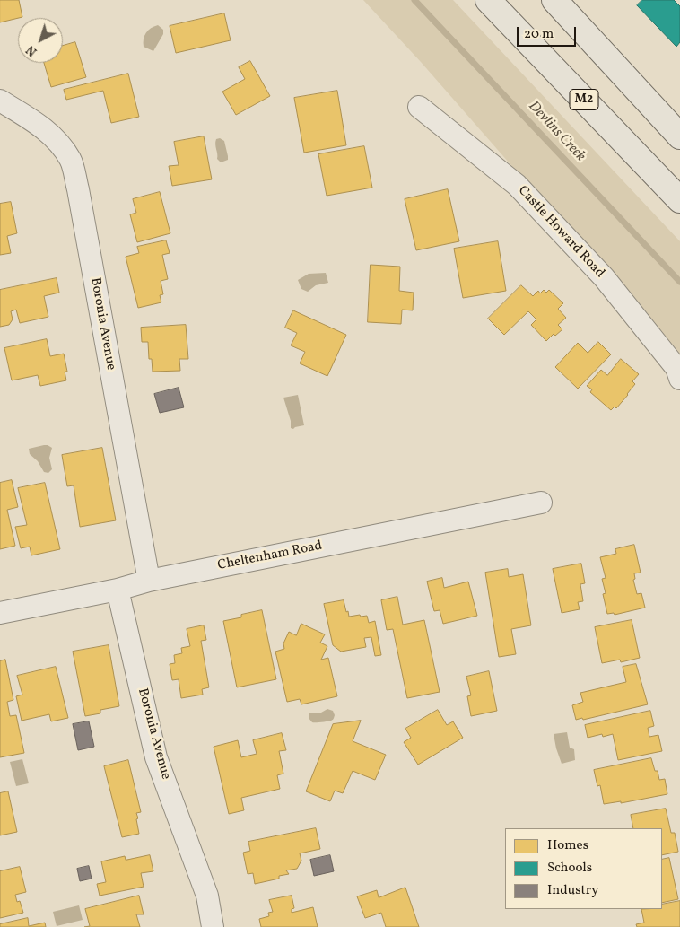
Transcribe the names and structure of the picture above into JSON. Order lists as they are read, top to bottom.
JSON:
{
  "streets": {
    "highway": ["M2"],
    "street": ["Castle Howard Road", "Boronia Avenue", "Cheltenham Road"]
  },
  "crossings": [
    ["Boronia Avenue", "Cheltenham Road"]
  ],
  "water": ["Devlins Creek"],
  "legend": ["Homes", "Schools", "Industry"],
  "scale_bar": "20 m",
  "north": "bottom left"
}
